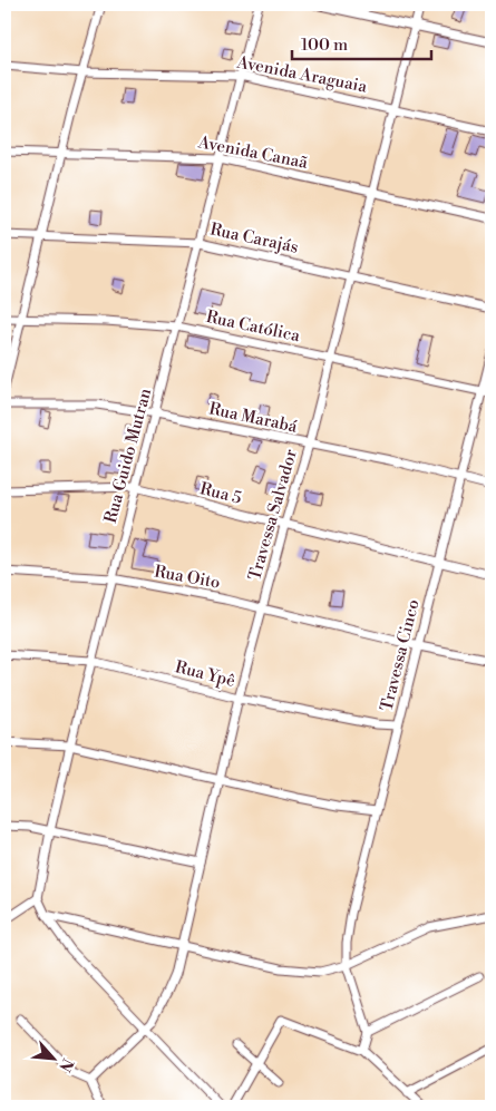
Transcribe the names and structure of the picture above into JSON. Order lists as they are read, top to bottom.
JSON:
{
  "streets": {
    "street": [
      "Avenida Araguaia",
      "Avenida Canaã",
      "Rua Carajás",
      "Rua Católica",
      "Rua Marabá",
      "Rua Guido Mutran",
      "Rua 5",
      "Travessa Salvador",
      "Rua Oito",
      "Travessa Cinco",
      "Rua Ypê"
    ]
  },
  "crossings": [
    ["Avenida Araguaia", "Rua Guido Mutran"],
    ["Avenida Araguaia", "Travessa Salvador"],
    ["Avenida Canaã", "Rua Guido Mutran"],
    ["Avenida Canaã", "Travessa Salvador"],
    ["Rua Carajás", "Rua Guido Mutran"],
    ["Rua Carajás", "Travessa Salvador"],
    ["Rua Católica", "Rua Guido Mutran"],
    ["Rua Católica", "Travessa Salvador"],
    ["Rua Católica", "Travessa Cinco"],
    ["Rua Marabá", "Rua Guido Mutran"],
    ["Rua Marabá", "Travessa Salvador"],
    ["Rua Marabá", "Travessa Cinco"],
    ["Rua Guido Mutran", "Rua 5"],
    ["Rua Guido Mutran", "Rua Oito"],
    ["Rua Guido Mutran", "Rua Ypê"],
    ["Rua 5", "Travessa Salvador"],
    ["Rua 5", "Travessa Cinco"],
    ["Travessa Salvador", "Rua Oito"],
    ["Travessa Salvador", "Rua Ypê"],
    ["Rua Oito", "Travessa Cinco"],
    ["Travessa Cinco", "Rua Ypê"]
  ],
  "scale_bar": "100 m",
  "north": "bottom right"
}
